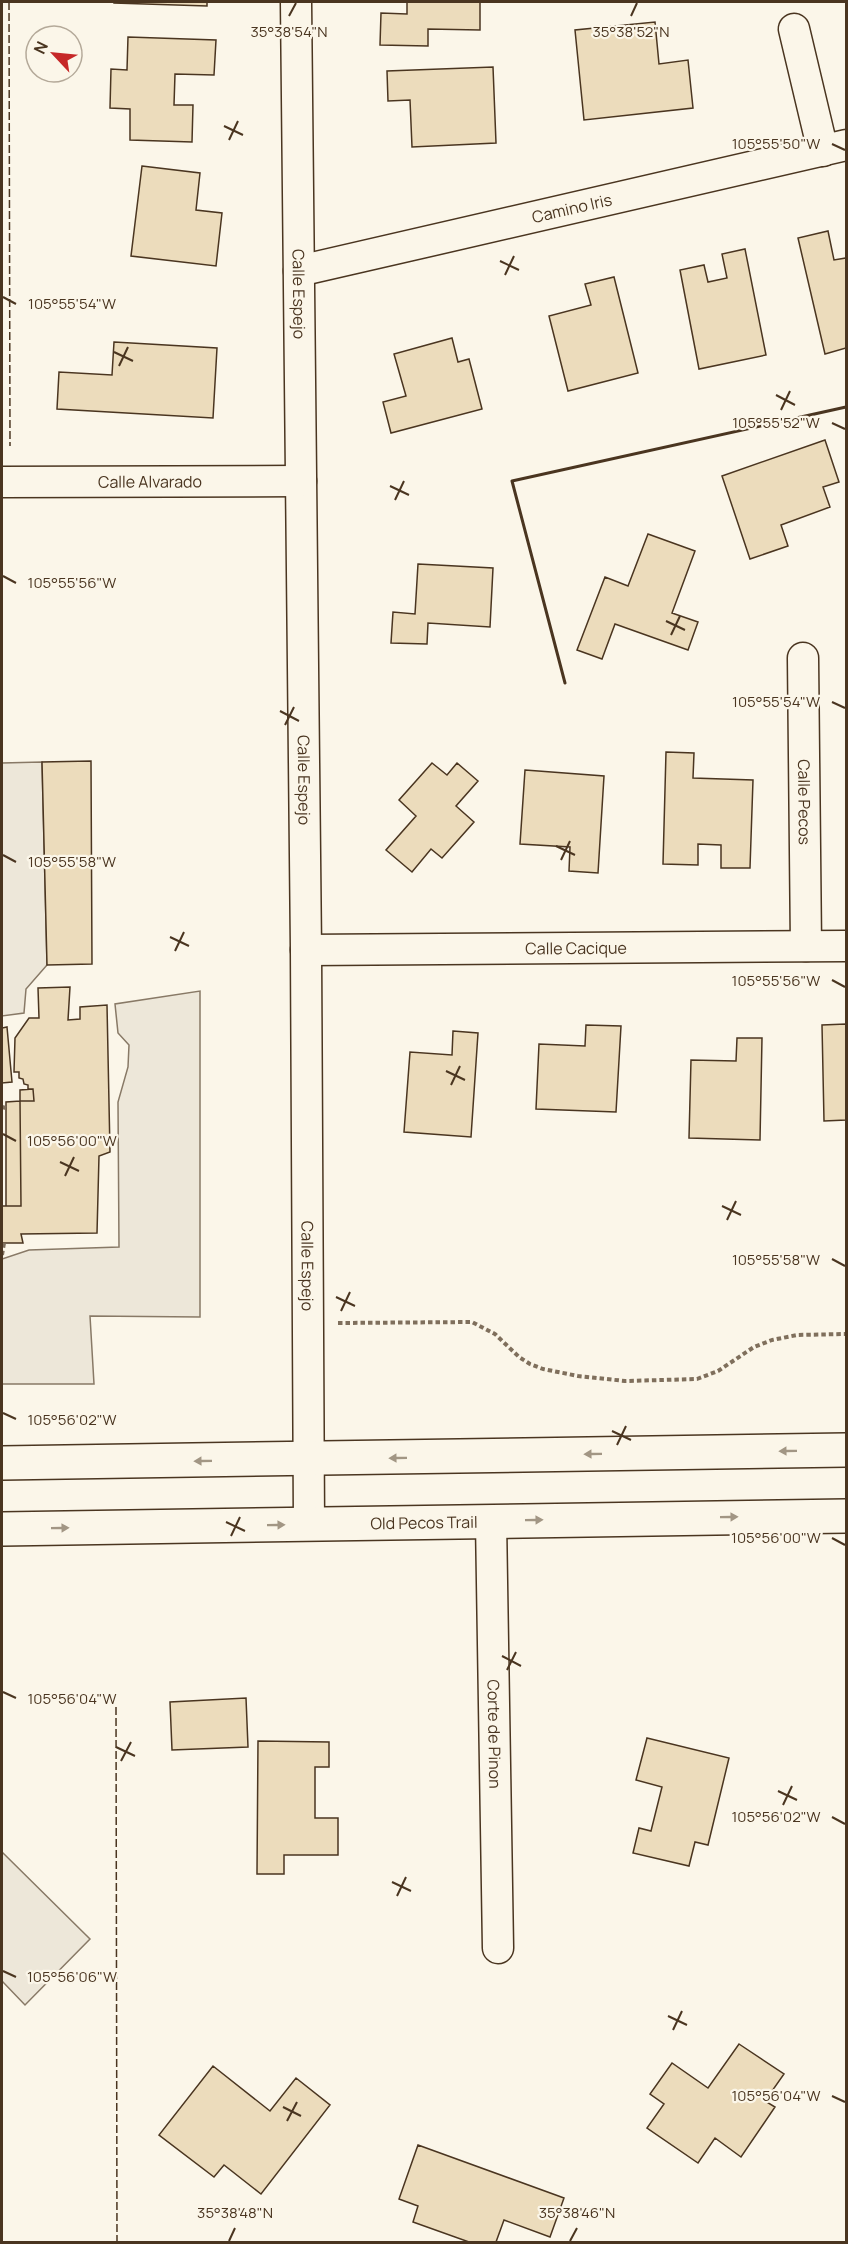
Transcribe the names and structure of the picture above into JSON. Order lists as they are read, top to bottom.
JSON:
{
  "streets": {
    "main road": ["Old Pecos Trail"],
    "street": [
      "Camino Iris",
      "Calle Espejo",
      "Calle Alvarado",
      "Calle Pecos",
      "Calle Cacique",
      "Corte de Pinon"
    ]
  },
  "crossings": [
    ["Camino Iris", "Calle Espejo"],
    ["Calle Espejo", "Calle Alvarado"],
    ["Calle Espejo", "Calle Cacique"],
    ["Calle Espejo", "Old Pecos Trail"],
    ["Calle Pecos", "Calle Cacique"],
    ["Old Pecos Trail", "Corte de Pinon"]
  ],
  "north": "top left",
  "coordinates": [
    "35°38'54\"N",
    "35°38'52\"N",
    "105°55'50\"W",
    "105°55'54\"W",
    "105°55'52\"W",
    "105°55'56\"W",
    "105°55'58\"W",
    "105°56'00\"W",
    "105°56'02\"W",
    "105°56'04\"W",
    "105°56'06\"W",
    "35°38'48\"N",
    "35°38'46\"N"
  ]
}
